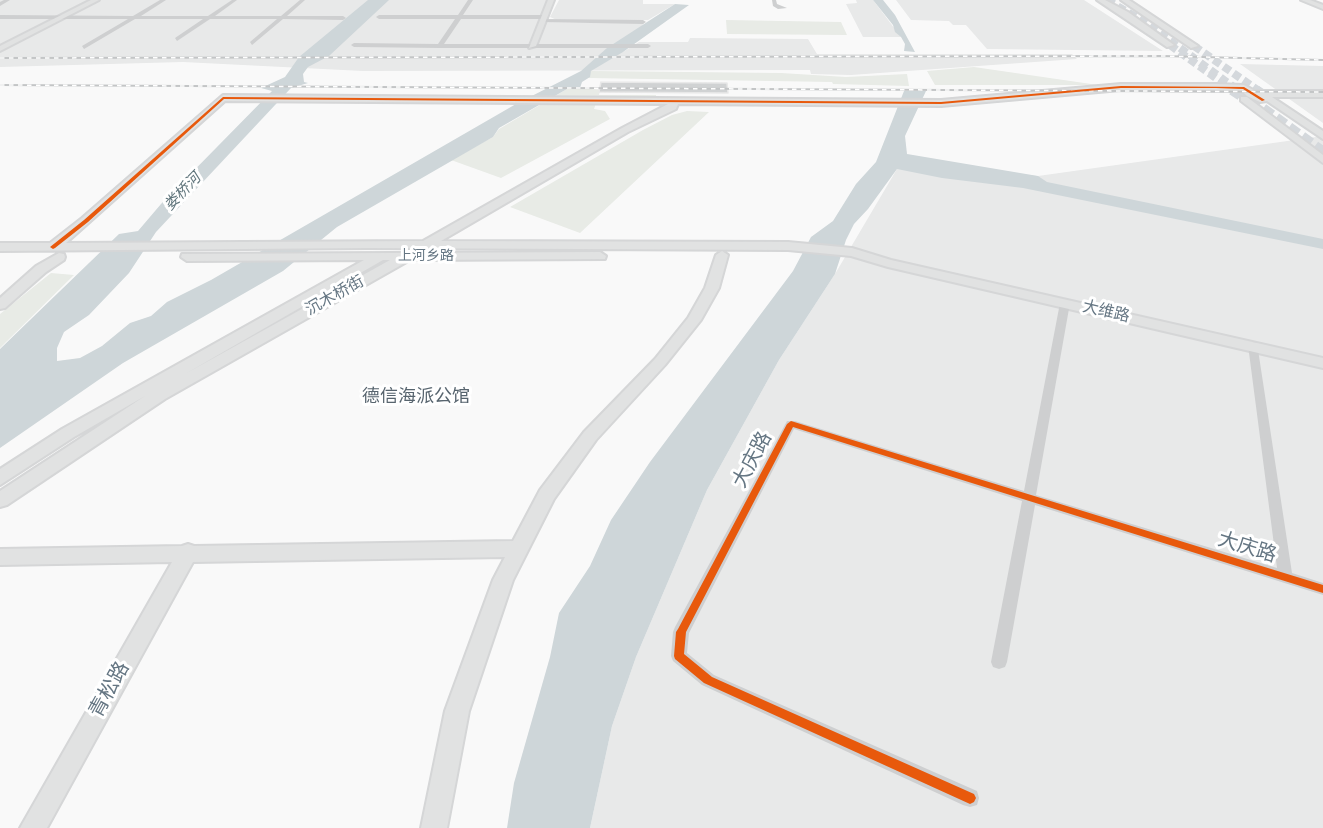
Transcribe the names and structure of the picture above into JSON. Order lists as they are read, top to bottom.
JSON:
{
  "streets": {
    "street": [
      "上河乡路",
      "沉木桥街",
      "大维路",
      "大庆路",
      "青松路"
    ]
  },
  "crossings": [
    ["上河乡路", "沉木桥街"],
    ["上河乡路", "大维路"]
  ],
  "districts": ["德信海派公馆"],
  "water": ["娄桥河"]
}
